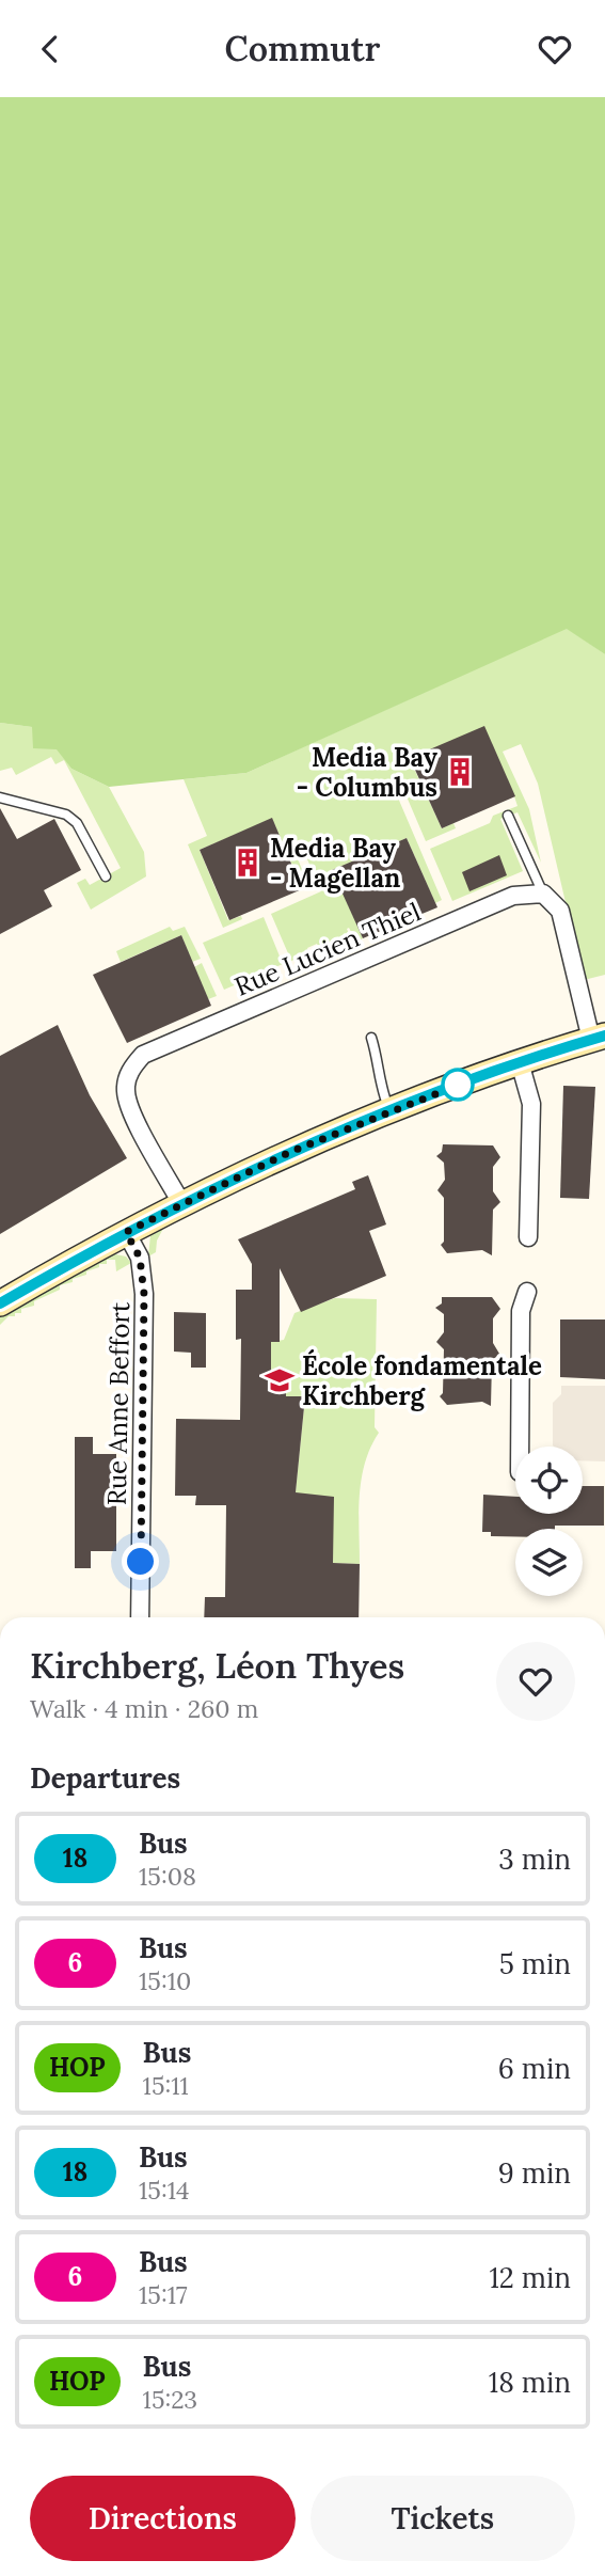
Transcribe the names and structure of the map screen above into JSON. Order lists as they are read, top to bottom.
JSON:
{
  "streets": {
    "street": ["Rue Lucien Thiel", "Rue Anne Beffort"]
  },
  "places": {
    "building": ["Media Bay - Columbus", "Media Bay - Magellan"],
    "school or university": ["École fondamentale Kirchberg"]
  },
  "lines": ["bus line 18"],
  "page": {
    "header": "Commutr",
    "heading": [
      ["Kirchberg, Léon Thyes", "Walk · 4 min · 260 m"],
      "Departures"
    ],
    "list": [
      {
        "mark": "18",
        "name": "Bus",
        "note": "15:08",
        "value": "3 min"
      },
      {
        "mark": "6",
        "name": "Bus",
        "note": "15:10",
        "value": "5 min"
      },
      {
        "mark": "HOP",
        "name": "Bus",
        "note": "15:11",
        "value": "6 min"
      },
      {
        "mark": "18",
        "name": "Bus",
        "note": "15:14",
        "value": "9 min"
      },
      {
        "mark": "6",
        "name": "Bus",
        "note": "15:17",
        "value": "12 min"
      },
      {
        "mark": "HOP",
        "name": "Bus",
        "note": "15:23",
        "value": "18 min"
      }
    ],
    "buttons": ["Directions", "Tickets"]
  }
}
